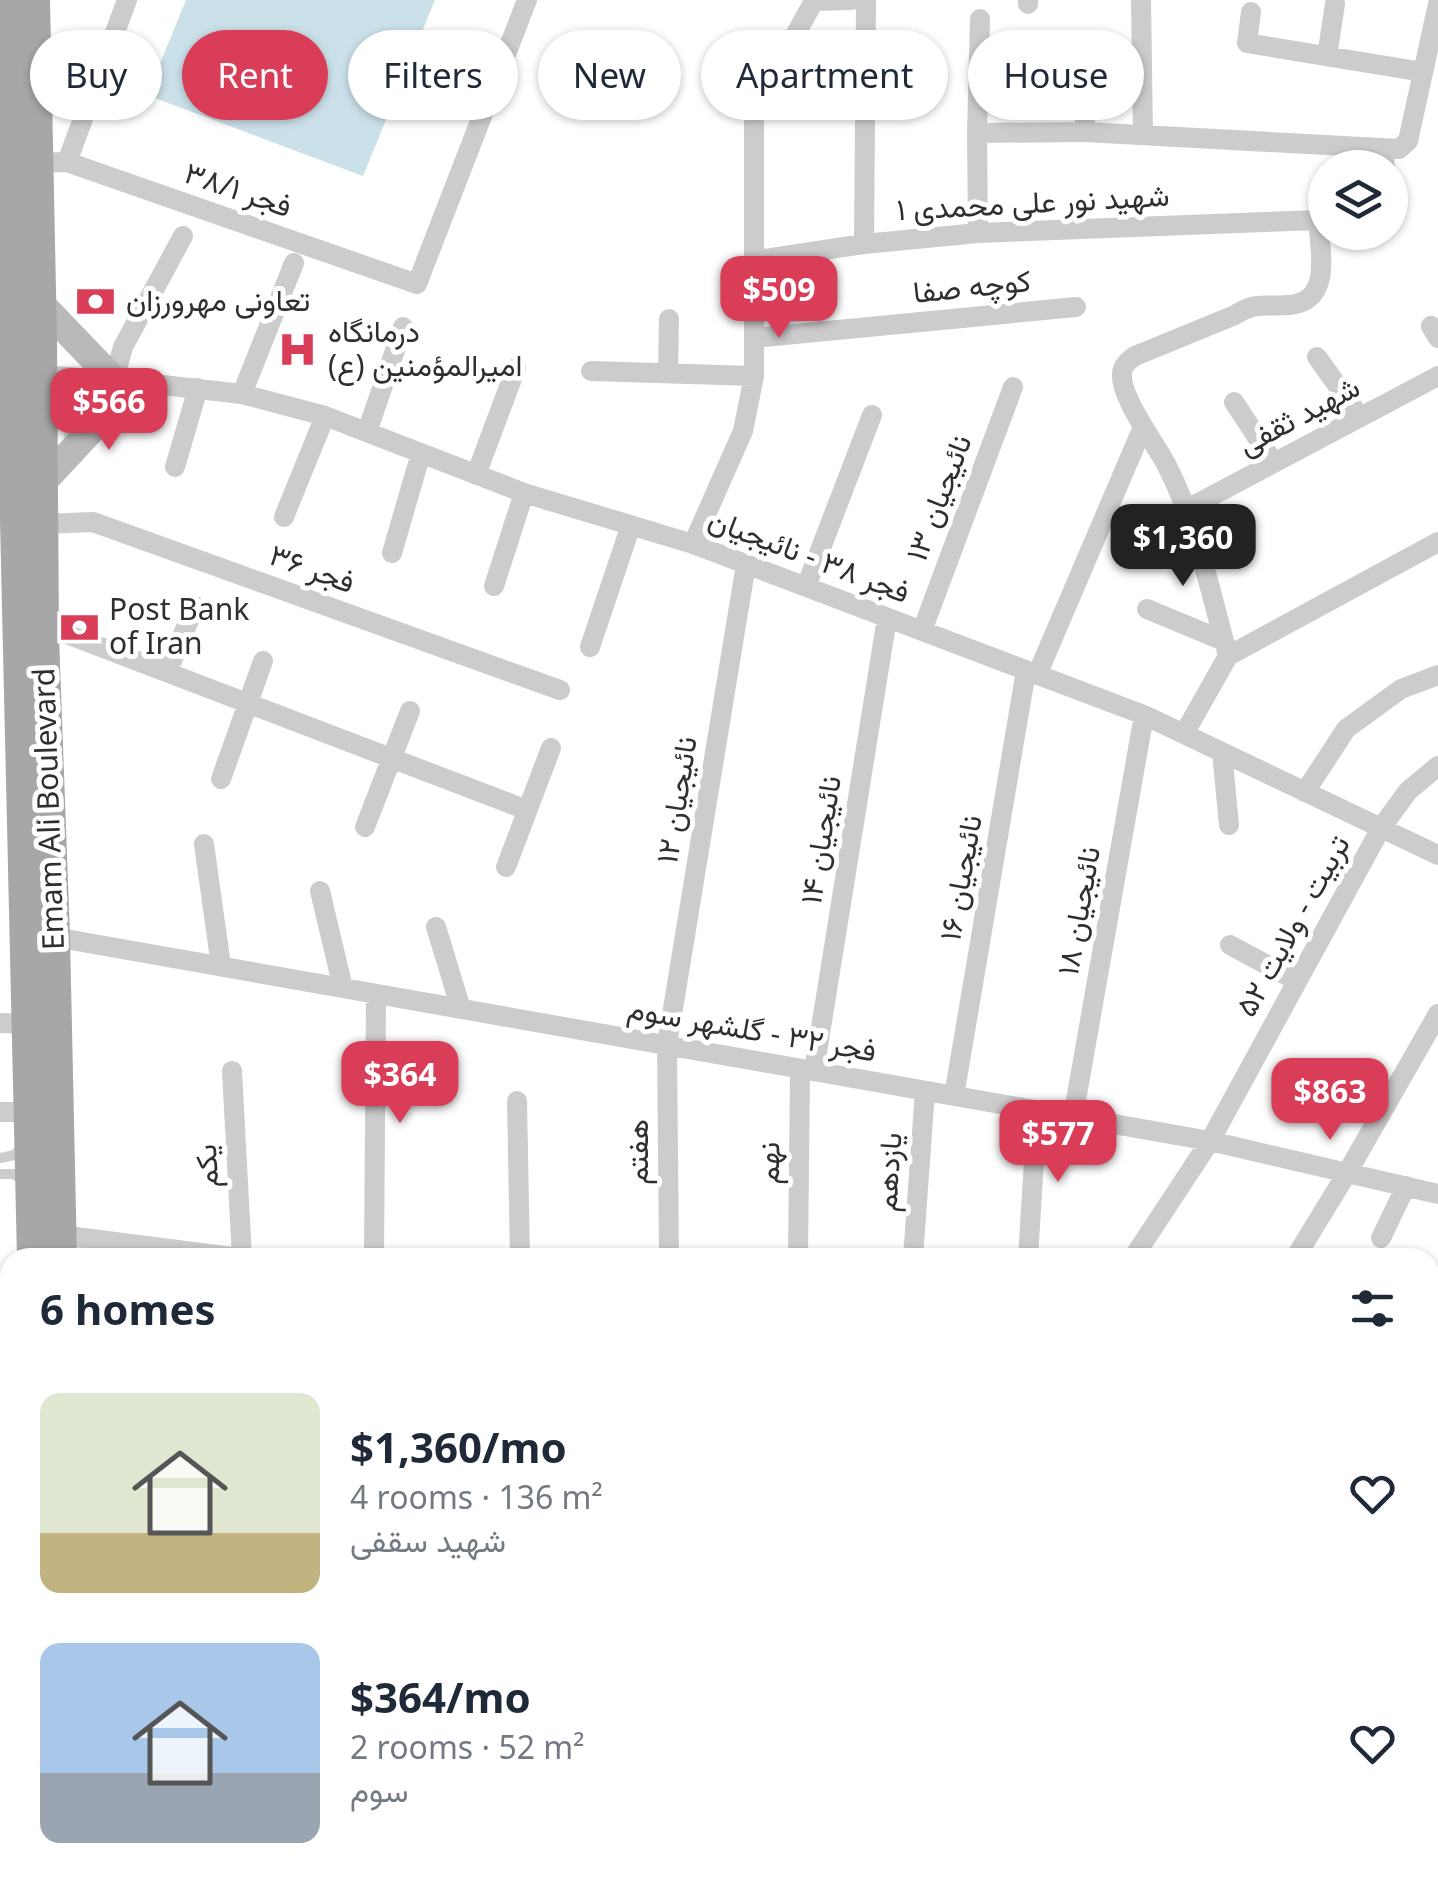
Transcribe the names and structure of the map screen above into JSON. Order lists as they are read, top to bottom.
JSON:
{
  "streets": {
    "main road": ["Emam Ali Boulevard"],
    "street": [
      "فجر ۳۸/۱",
      "شهید نور علی محمدی ۱",
      "کوچه صفا",
      "شهید ثقفی",
      "نائیجیان ۱۳",
      "فجر ۳۸ - نائیجیان",
      "فجر ۳۶",
      "نائیجیان ۱۲",
      "نائیجیان ۱۴",
      "نائیجیان ۱۶",
      "نائیجیان ۱۸",
      "تربیت - ولایت ۵۲",
      "فجر ۳۲ - گلشهر سوم",
      "هفتم",
      "نهم",
      "یکم",
      "یازدهم"
    ]
  },
  "crossings": [
    ["فجر ۳۸/۱", "Emam Ali Boulevard"],
    ["شهید نور علی محمدی ۱", "نائیجیان ۱۶"],
    ["نائیجیان ۱۳", "فجر ۳۸ - نائیجیان"],
    ["فجر ۳۸ - نائیجیان", "نائیجیان ۱۲"],
    ["فجر ۳۸ - نائیجیان", "Emam Ali Boulevard"],
    ["فجر ۳۸ - نائیجیان", "نائیجیان ۱۴"],
    ["فجر ۳۸ - نائیجیان", "نائیجیان ۱۶"],
    ["فجر ۳۸ - نائیجیان", "نائیجیان ۱۸"],
    ["فجر ۳۸ - نائیجیان", "تربیت - ولایت ۵۲"],
    ["فجر ۳۶", "Emam Ali Boulevard"],
    ["نائیجیان ۱۲", "فجر ۳۲ - گلشهر سوم"],
    ["نائیجیان ۱۲", "هفتم"],
    ["Emam Ali Boulevard", "فجر ۳۲ - گلشهر سوم"],
    ["نائیجیان ۱۴", "فجر ۳۲ - گلشهر سوم"],
    ["نائیجیان ۱۴", "نهم"],
    ["نائیجیان ۱۶", "فجر ۳۲ - گلشهر سوم"],
    ["نائیجیان ۱۸", "فجر ۳۲ - گلشهر سوم"],
    ["تربیت - ولایت ۵۲", "فجر ۳۲ - گلشهر سوم"],
    ["فجر ۳۲ - گلشهر سوم", "هفتم"],
    ["فجر ۳۲ - گلشهر سوم", "نهم"],
    ["فجر ۳۲ - گلشهر سوم", "یازدهم"]
  ],
  "places": {
    "bank": ["تعاونی مهرورزان", "Post Bank of Iran"],
    "hospital": ["درمانگاه امیرالمؤمنین (ع)"]
  },
  "page": {
    "chip": [
      "Buy",
      "Rent",
      "Filters",
      "New",
      "Apartment",
      "House"
    ],
    "price": [
      "$509",
      "$566",
      "$1,360",
      "$364",
      "$863",
      "$577"
    ],
    "heading": "6 homes",
    "list": [
      {
        "name": "$1,360/mo",
        "note": "4 rooms · 136 m² · شهید سقفی"
      },
      {
        "name": "$364/mo",
        "note": "2 rooms · 52 m² · سوم"
      }
    ]
  }
}
